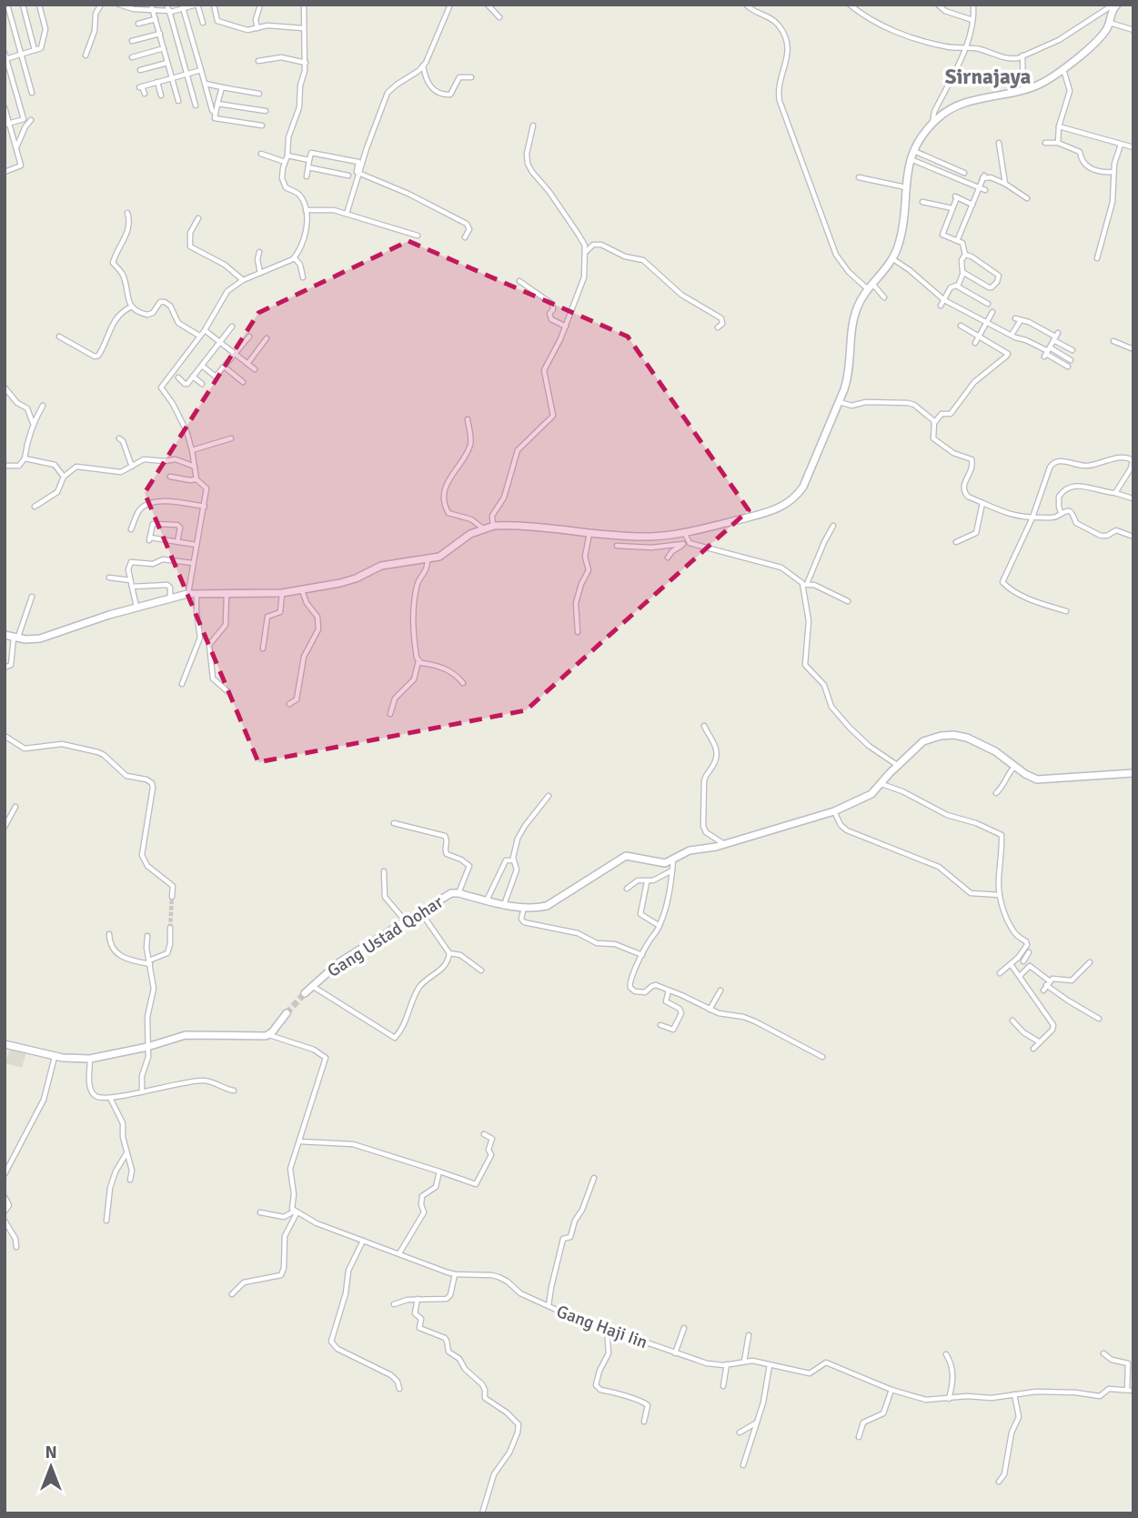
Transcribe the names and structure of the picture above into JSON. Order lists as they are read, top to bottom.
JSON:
{
  "streets": {
    "street": ["Gang Ustad Qohar", "Gang Haji Iin"]
  },
  "districts": ["Sirnajaya"],
  "north": "top"
}
